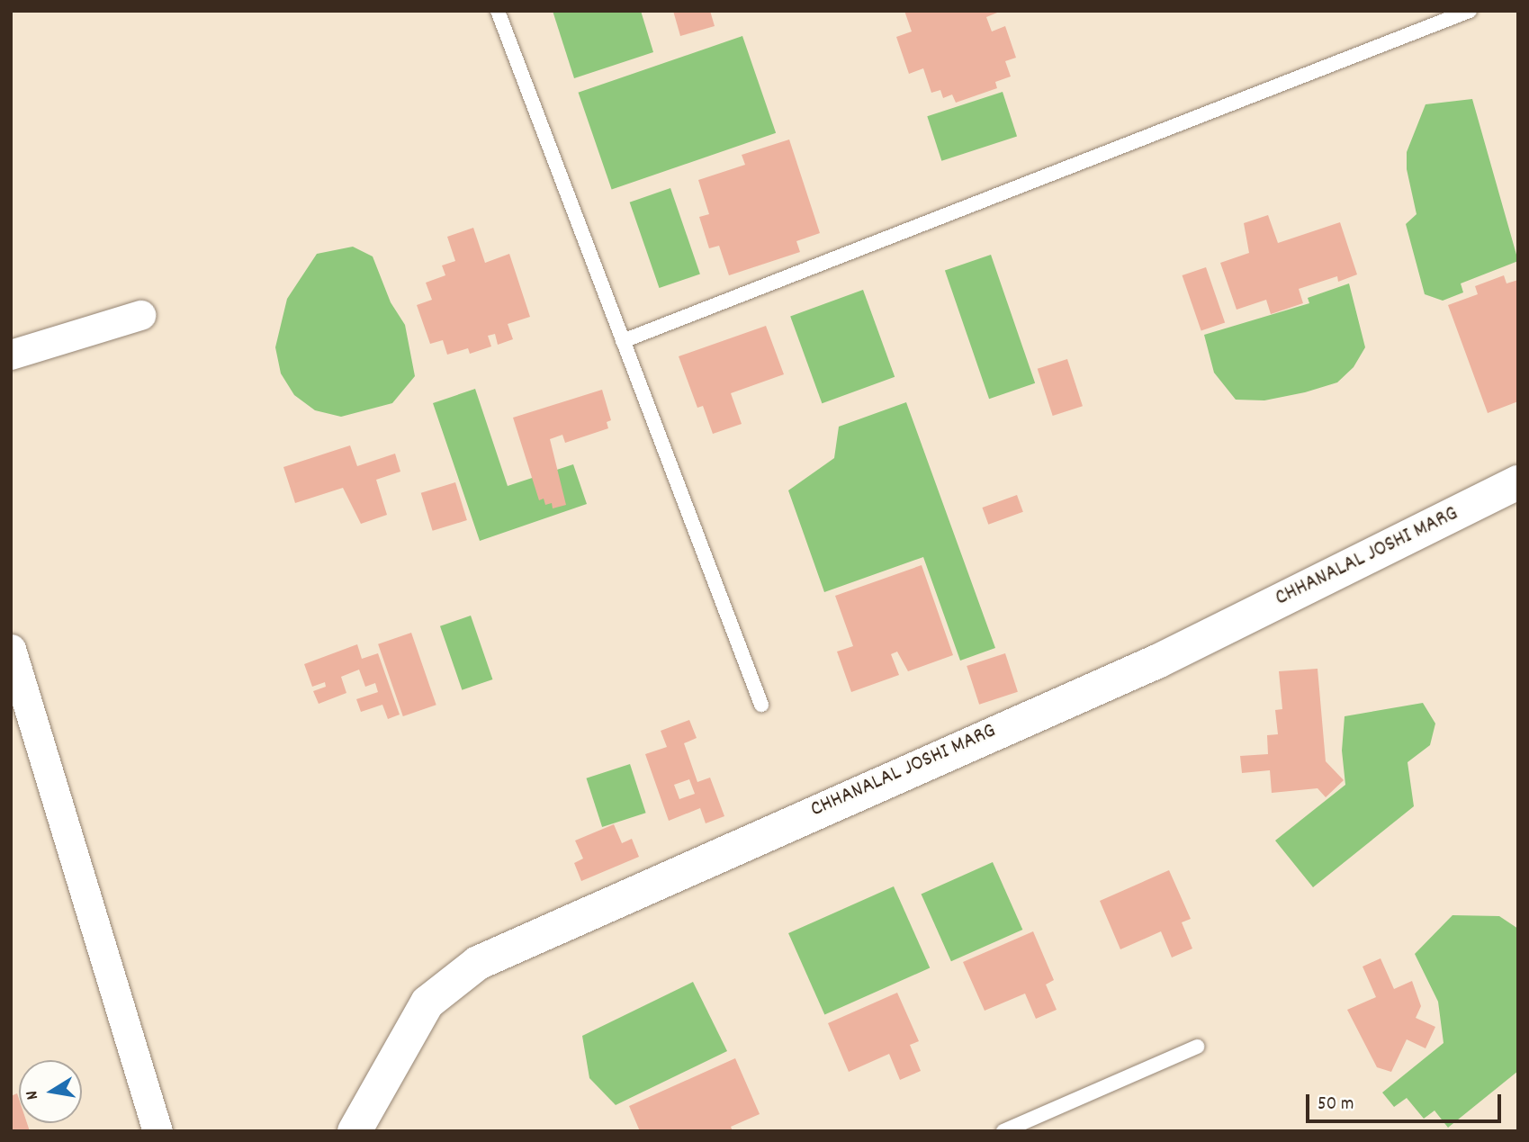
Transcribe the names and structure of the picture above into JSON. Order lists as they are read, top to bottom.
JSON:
{
  "streets": {
    "street": ["CHHANALAL JOSHI MARG"]
  },
  "scale_bar": "50 m",
  "north": "left"
}
